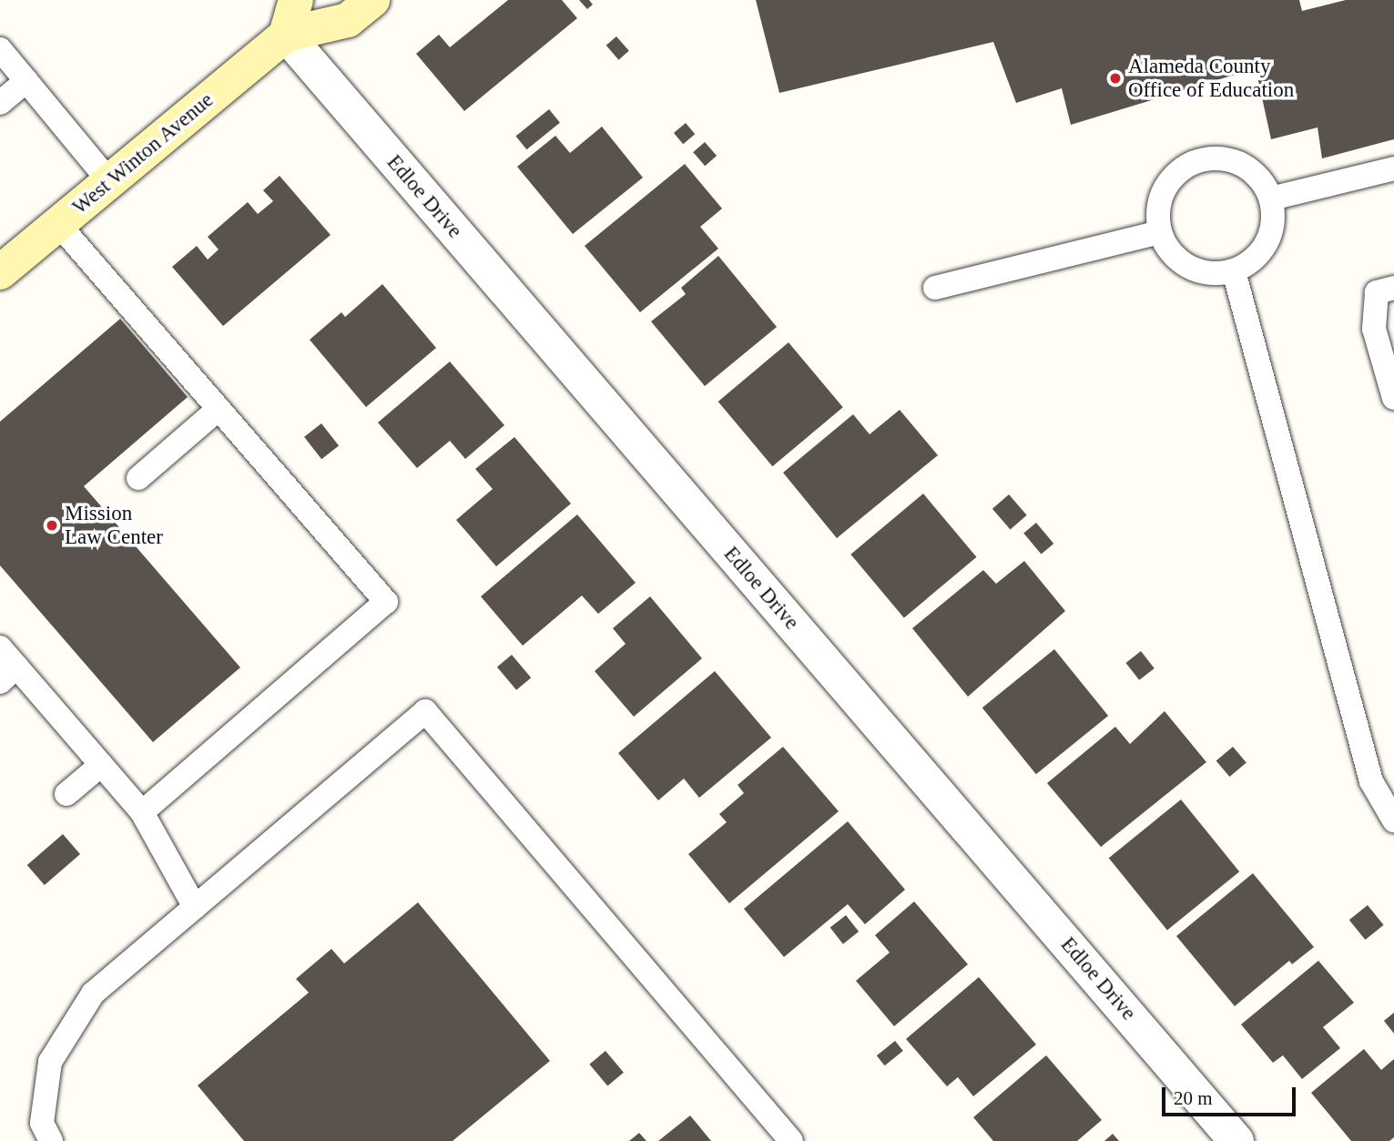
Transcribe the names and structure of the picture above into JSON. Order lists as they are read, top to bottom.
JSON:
{
  "streets": {
    "main road": ["West Winton Avenue"],
    "street": ["Edloe Drive"]
  },
  "crossings": [
    ["West Winton Avenue", "Edloe Drive"]
  ],
  "places": ["Alameda County Office of Education", "Mission Law Center"],
  "scale_bar": "20 m"
}
